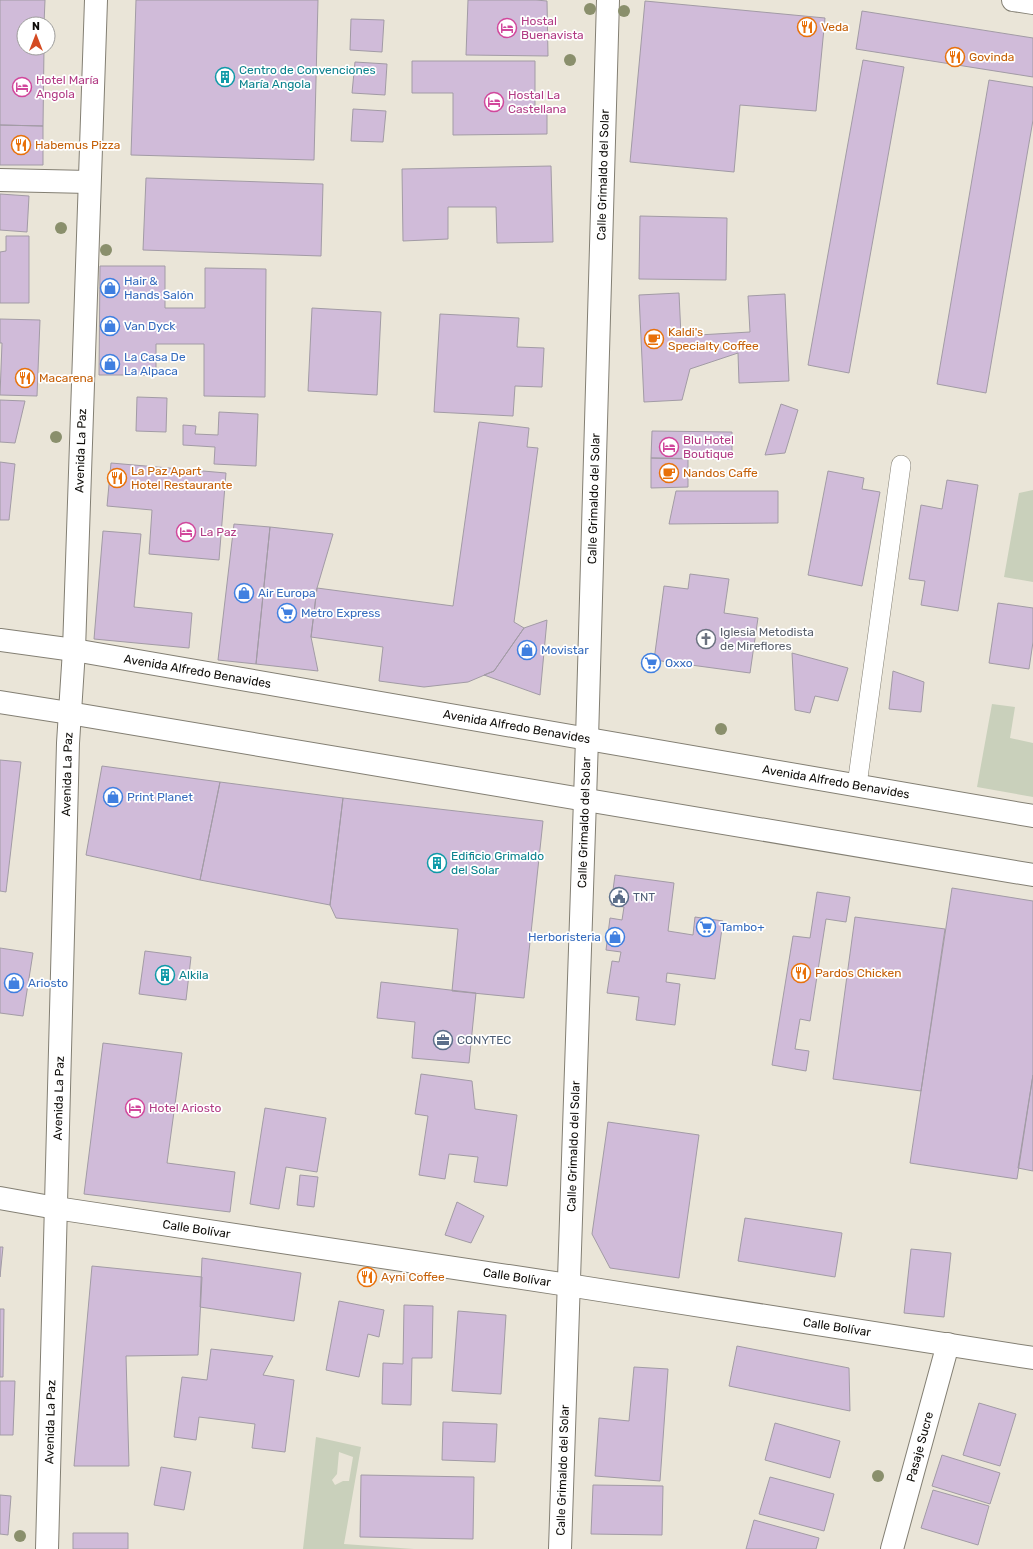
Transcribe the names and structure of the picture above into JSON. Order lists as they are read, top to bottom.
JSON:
{
  "streets": {
    "street": [
      "Calle Grimaldo del Solar",
      "Avenida La Paz",
      "Avenida Alfredo Benavides",
      "Calle Bolívar",
      "Pasaje Sucre"
    ]
  },
  "crossings": [
    ["Calle Grimaldo del Solar", "Avenida Alfredo Benavides"],
    ["Calle Grimaldo del Solar", "Calle Bolívar"],
    ["Avenida La Paz", "Avenida Alfredo Benavides"],
    ["Avenida La Paz", "Calle Bolívar"],
    ["Calle Bolívar", "Pasaje Sucre"]
  ],
  "places": {
    "restaurant": [
      "Veda",
      "Govinda",
      "Habemus Pizza",
      "Macarena",
      "La Paz Apart Hotel Restaurante",
      "Pardos Chicken",
      "Ayni Coffee"
    ],
    "hotel": [
      "Hostal Buenavista",
      "Hotel María Angola",
      "Hostal La Castellana",
      "Blu Hotel Boutique",
      "La Paz",
      "Hotel Ariosto"
    ],
    "building": ["Centro de Convenciones María Angola", "Edificio Grimaldo del Solar", "Alkila"],
    "shop": [
      "Hair & Hands Salón",
      "Van Dyck",
      "La Casa De La Alpaca",
      "Air Europa",
      "Movistar",
      "Print Planet",
      "Herboristeria",
      "Ariosto"
    ],
    "cafe": ["Kaldi's Specialty Coffee", "Nandos Caffe"],
    "supermarket": ["Metro Express", "Oxxo", "Tambo+"],
    "church": ["Iglesia Metodista de Mireflores"],
    "public building": ["TNT"],
    "office": ["CONYTEC"]
  },
  "north": "top"
}
